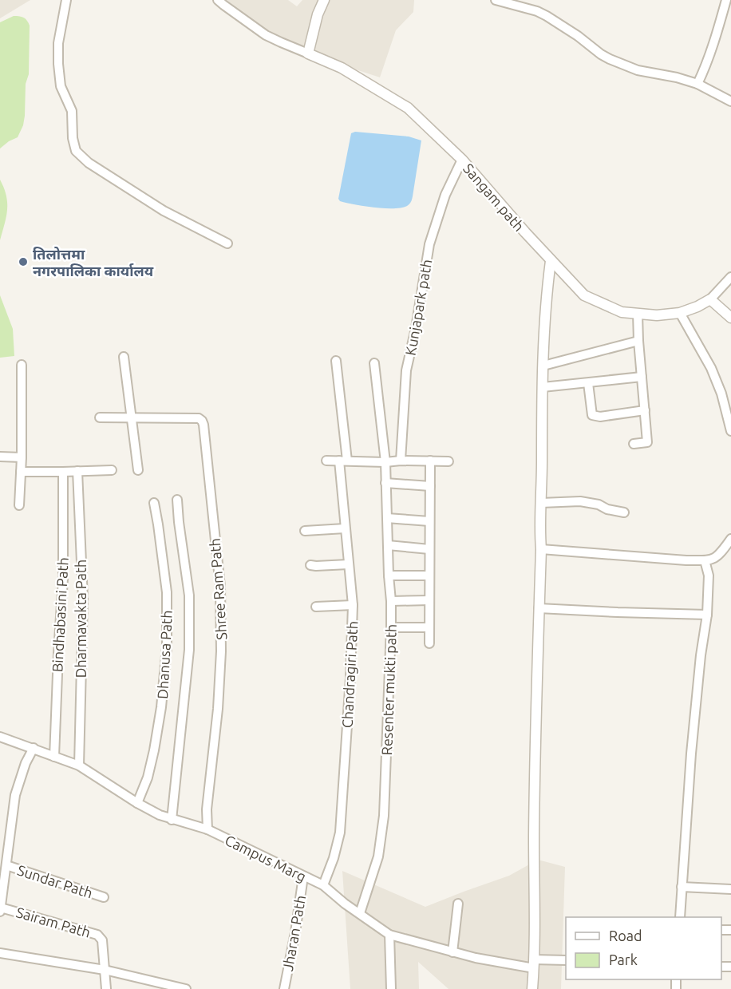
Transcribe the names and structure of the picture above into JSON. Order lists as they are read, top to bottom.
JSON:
{
  "streets": {
    "street": [
      "Sangam path",
      "Kunjapark path",
      "Shree Ram Path",
      "Bindhabasini Path",
      "Dharmavakta Path",
      "Dhanusa Path",
      "Chandragiri Path",
      "Resenter mukti path",
      "Campus Marg",
      "Sundar Path",
      "Sairam Path",
      "Jharan Path"
    ]
  },
  "crossings": [
    ["Sangam path", "Kunjapark path"],
    ["Shree Ram Path", "Campus Marg"],
    ["Bindhabasini Path", "Campus Marg"],
    ["Dharmavakta Path", "Campus Marg"],
    ["Dhanusa Path", "Campus Marg"],
    ["Chandragiri Path", "Campus Marg"],
    ["Resenter mukti path", "Campus Marg"],
    ["Campus Marg", "Jharan Path"]
  ],
  "places": ["तिलोत्तमा नगरपालिका कार्यालय"],
  "legend": ["Road", "Park"]
}
